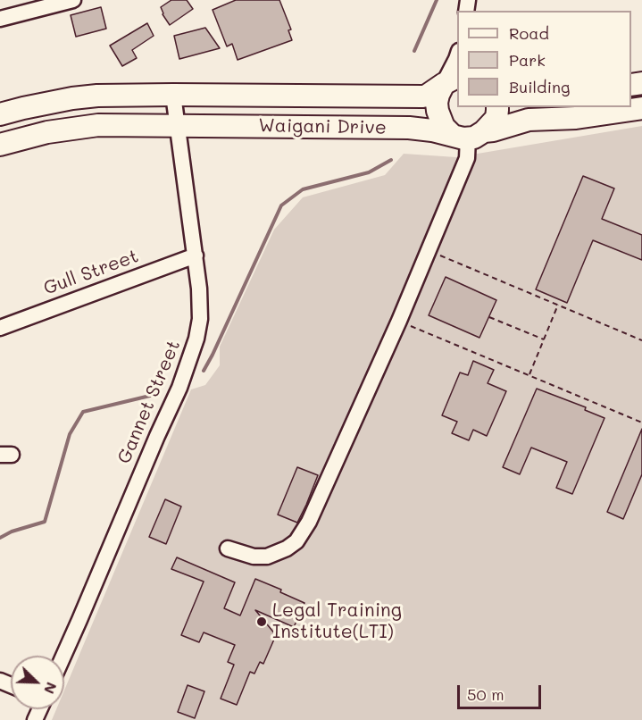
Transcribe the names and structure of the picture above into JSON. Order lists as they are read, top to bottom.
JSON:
{
  "streets": {
    "highway": ["Waigani Drive"],
    "street": ["Gull Street", "Gannet Street"]
  },
  "crossings": [
    ["Waigani Drive", "Gannet Street"],
    ["Gull Street", "Gannet Street"]
  ],
  "places": ["Legal Training Institute(LTI)"],
  "legend": ["Road", "Park", "Building"],
  "scale_bar": "50 m",
  "north": "bottom right"
}
